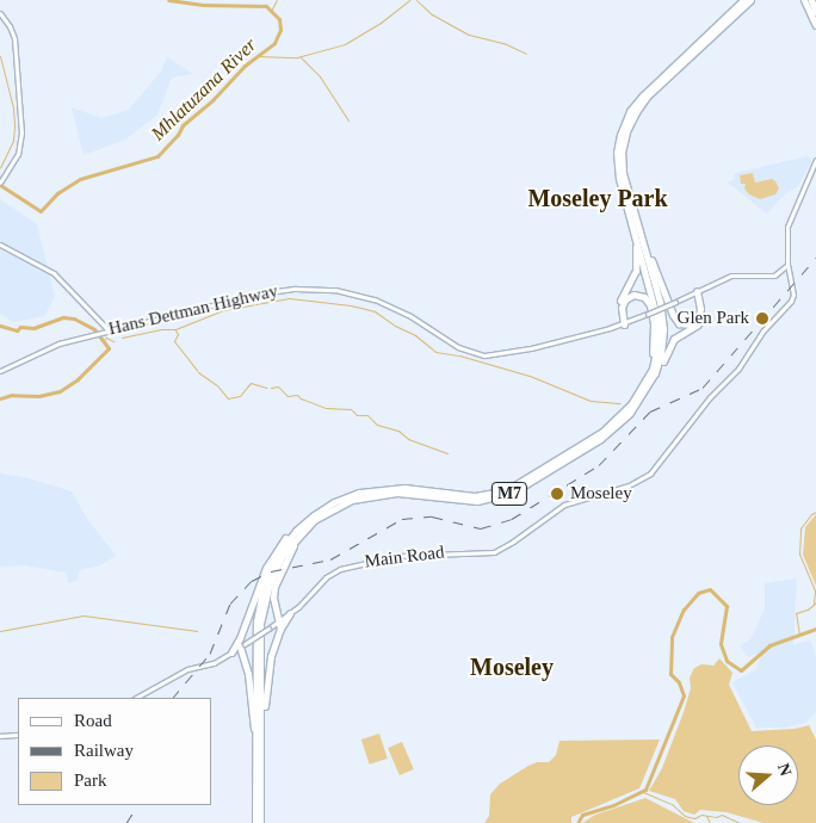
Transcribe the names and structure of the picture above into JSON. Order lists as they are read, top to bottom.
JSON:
{
  "streets": {
    "highway": ["M7"],
    "street": ["Hans Dettman Highway", "Main Road"]
  },
  "crossings": [
    ["Hans Dettman Highway", "Main Road"]
  ],
  "districts": ["Moseley Park", "Moseley"],
  "water": ["Mhlatuzana River"],
  "places": ["Glen Park", "Moseley"],
  "legend": ["Road", "Railway", "Park"],
  "north": "right"
}
